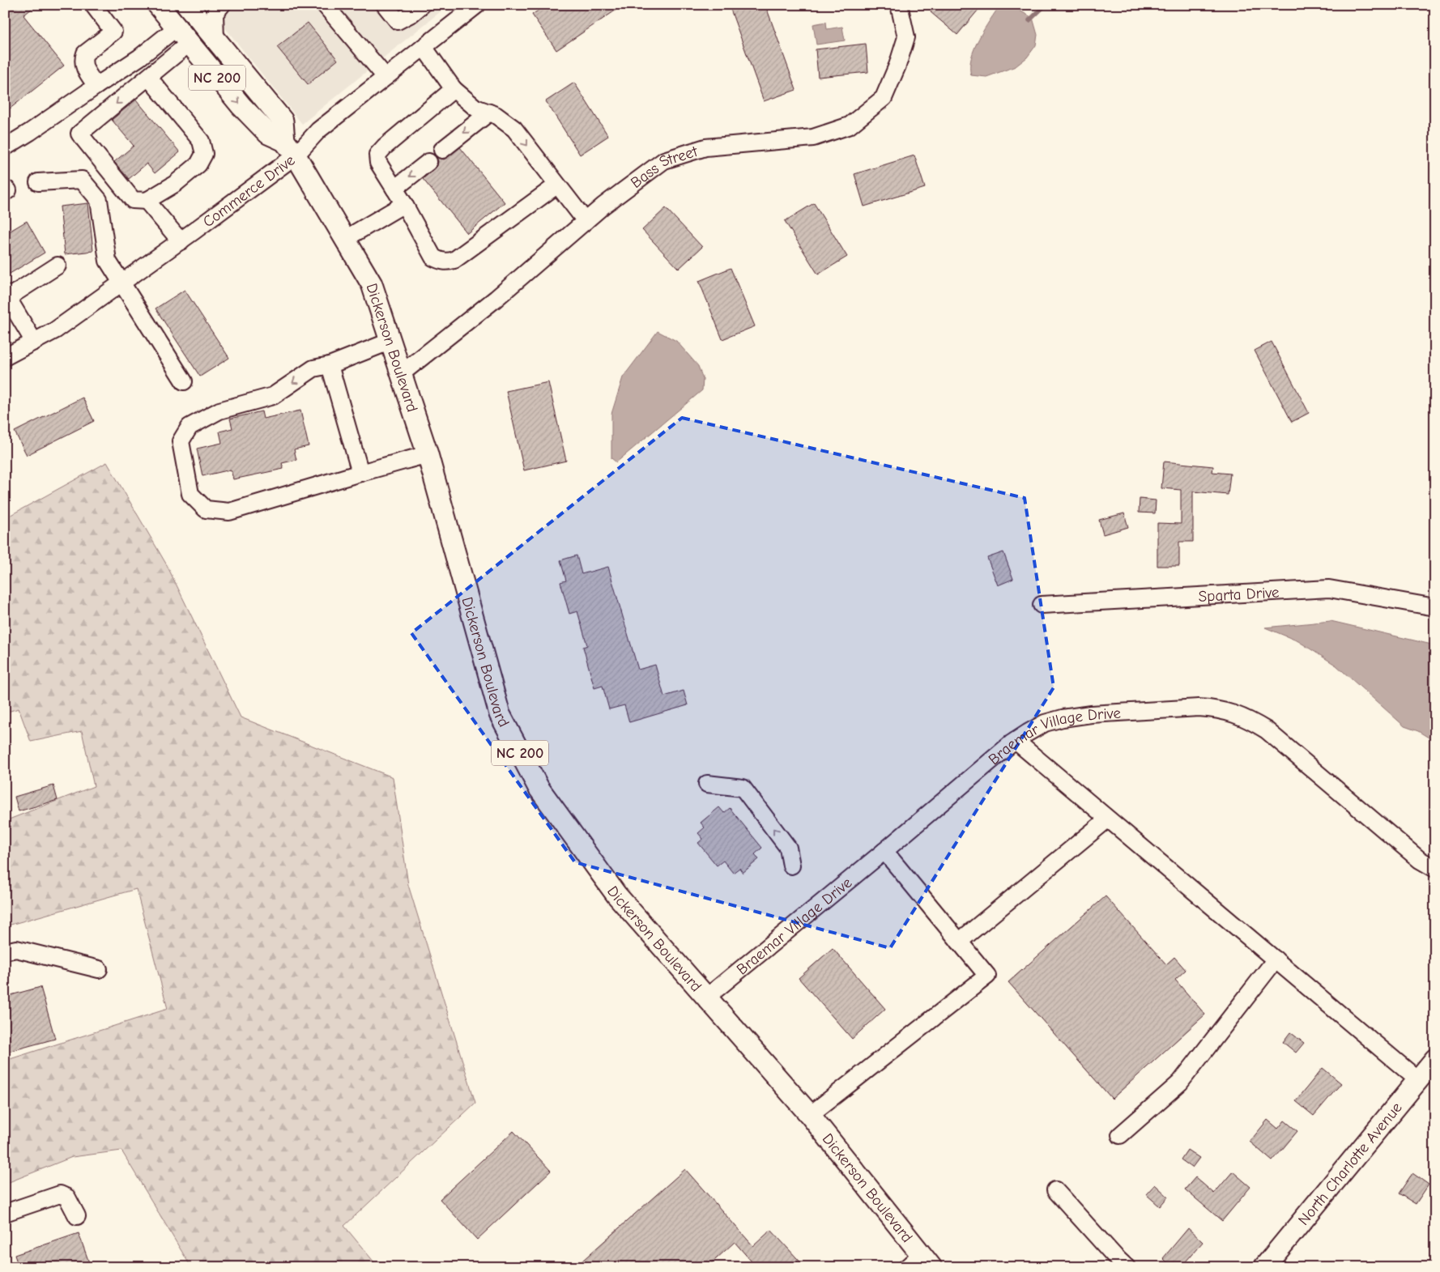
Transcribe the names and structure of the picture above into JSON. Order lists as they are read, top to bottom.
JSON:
{
  "streets": {
    "main road": ["NC 200", "Dickerson Boulevard", "North Charlotte Avenue"],
    "street": [
      "Bass Street",
      "Commerce Drive",
      "Sparta Drive",
      "Braemar Village Drive"
    ]
  },
  "crossings": [
    ["NC 200", "Commerce Drive"],
    ["NC 200", "Dickerson Boulevard"],
    ["Bass Street", "Dickerson Boulevard"],
    ["Commerce Drive", "Dickerson Boulevard"],
    ["Dickerson Boulevard", "Braemar Village Drive"]
  ]
}
